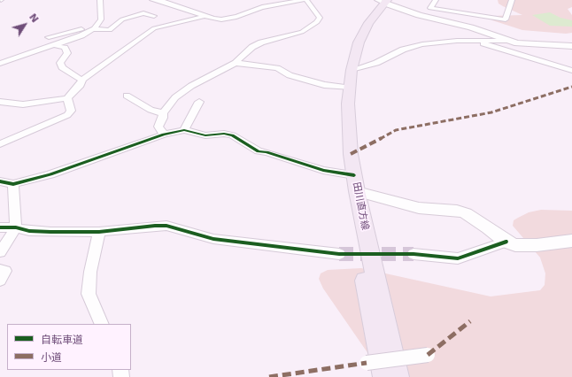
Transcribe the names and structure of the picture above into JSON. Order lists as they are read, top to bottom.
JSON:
{
  "streets": {
    "main road": ["田川直方線"]
  },
  "legend": ["自転車道", "小道"],
  "north": "top right"
}
